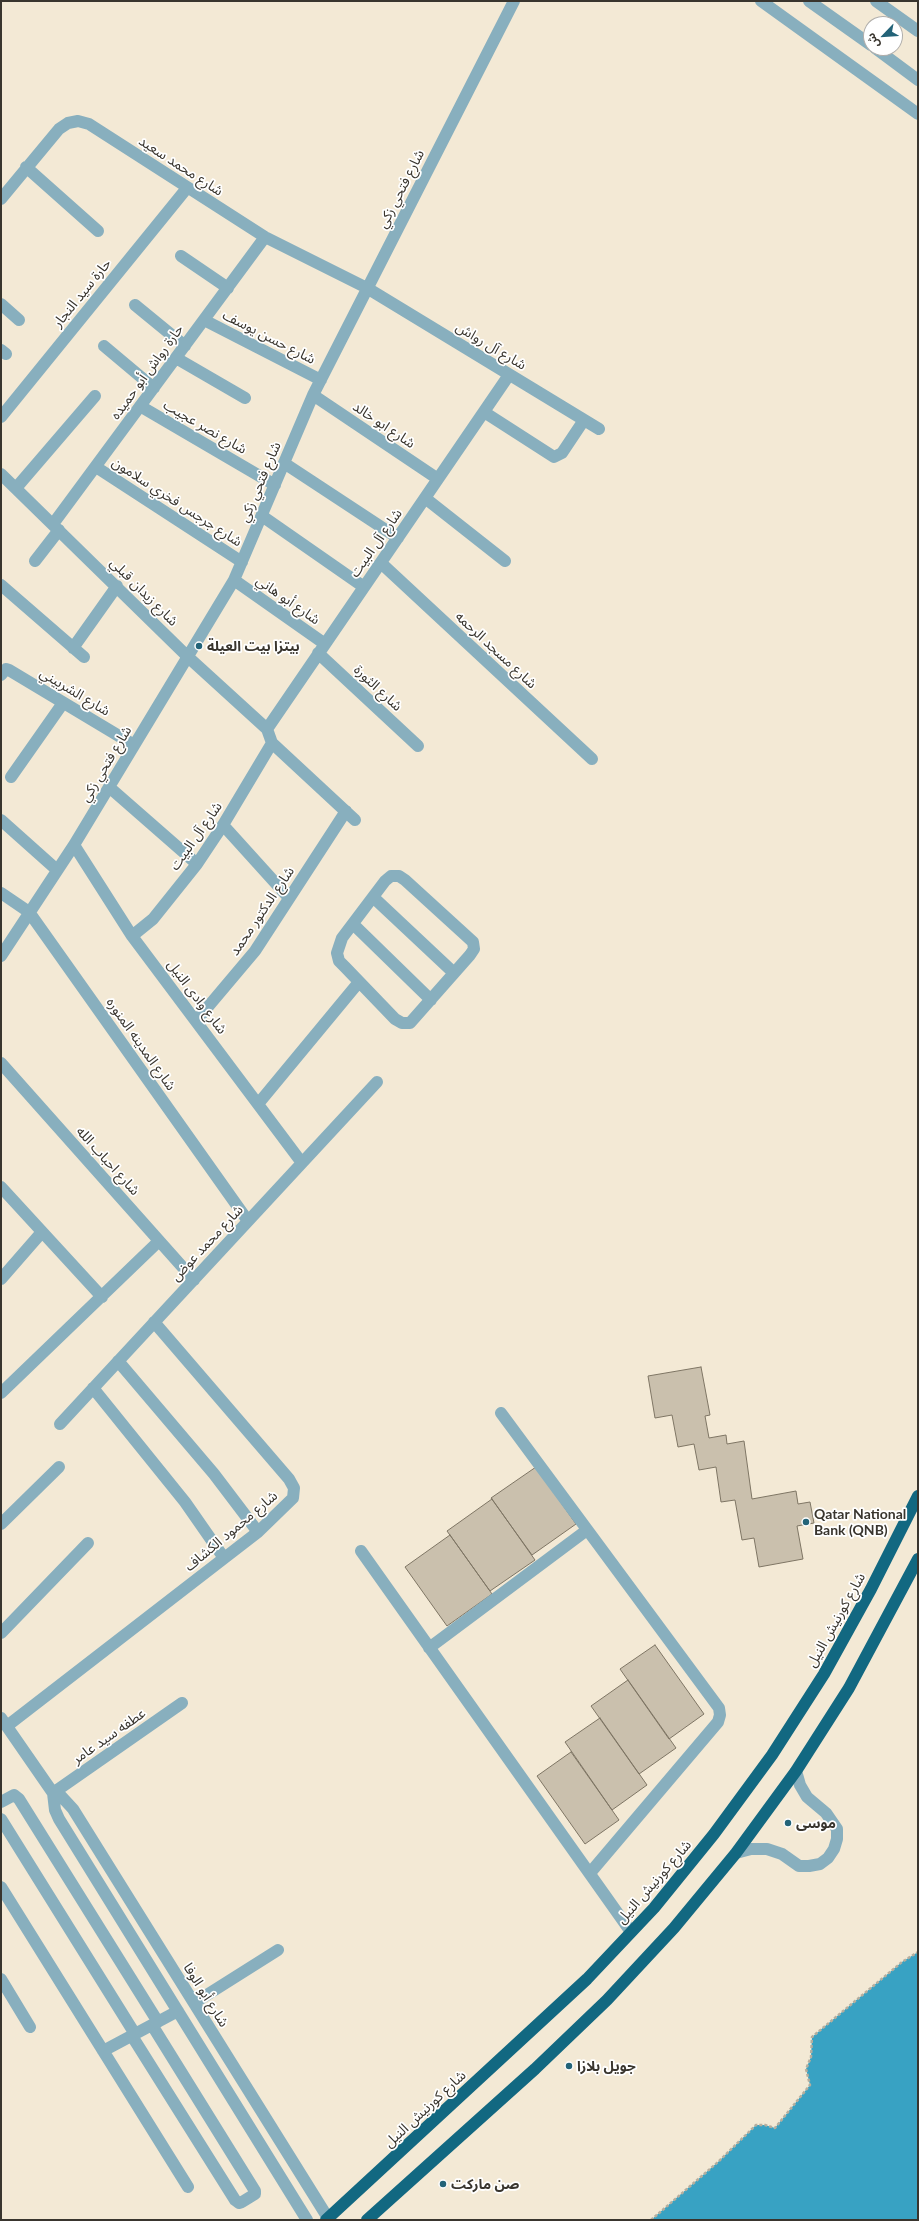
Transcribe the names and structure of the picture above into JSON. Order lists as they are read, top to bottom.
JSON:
{
  "streets": {
    "highway": ["شارع كورنيش النيل"],
    "street": [
      "شارع محمد سعيد",
      "شارع فتحي زكي",
      "حارة سيد النجار",
      "شارع حسن يوسف",
      "شارع آل رواش",
      "حارة رواش أبو حميده",
      "شارع ابو خالد",
      "شارع نصر عجيب",
      "شارع جرجس فخري سلامون",
      "شارع آل البيت",
      "شارع زيدان قبلي",
      "شارع أبو هاني",
      "شارع مسجد الرحمه",
      "شارع الثورة",
      "شارع الشربيني",
      "شارع الدكتور محمد",
      "شارع وادى النيل",
      "شارع المدينه المنوره",
      "شارع احباب الله",
      "شارع محمد عوض",
      "شارع محمود الكشاف",
      "عطفه سيد عامر",
      "شارع أبو الوفا"
    ]
  },
  "crossings": [
    ["شارع محمد سعيد", "شارع فتحي زكي"],
    ["شارع محمد سعيد", "حارة سيد النجار"],
    ["شارع محمد سعيد", "شارع آل رواش"],
    ["شارع محمد سعيد", "حارة رواش أبو حميده"],
    ["شارع فتحي زكي", "شارع حسن يوسف"],
    ["شارع فتحي زكي", "شارع آل رواش"],
    ["شارع فتحي زكي", "شارع ابو خالد"],
    ["شارع فتحي زكي", "شارع نصر عجيب"],
    ["شارع فتحي زكي", "شارع جرجس فخري سلامون"],
    ["شارع فتحي زكي", "شارع زيدان قبلي"],
    ["شارع فتحي زكي", "شارع أبو هاني"],
    ["شارع فتحي زكي", "شارع الشربيني"],
    ["شارع فتحي زكي", "شارع وادى النيل"],
    ["شارع فتحي زكي", "شارع المدينه المنوره"],
    ["شارع حسن يوسف", "حارة رواش أبو حميده"],
    ["شارع آل رواش", "شارع آل البيت"],
    ["حارة رواش أبو حميده", "شارع نصر عجيب"],
    ["حارة رواش أبو حميده", "شارع جرجس فخري سلامون"],
    ["حارة رواش أبو حميده", "شارع زيدان قبلي"],
    ["شارع ابو خالد", "شارع آل البيت"],
    ["شارع آل البيت", "شارع زيدان قبلي"],
    ["شارع آل البيت", "شارع أبو هاني"],
    ["شارع آل البيت", "شارع مسجد الرحمه"],
    ["شارع آل البيت", "شارع الثورة"],
    ["شارع آل البيت", "شارع الدكتور محمد"],
    ["شارع آل البيت", "شارع وادى النيل"],
    ["شارع أبو هاني", "شارع الثورة"],
    ["شارع الدكتور محمد", "شارع وادى النيل"],
    ["شارع وادى النيل", "شارع محمد عوض"],
    ["شارع المدينه المنوره", "شارع محمد عوض"],
    ["شارع احباب الله", "شارع محمد عوض"],
    ["شارع محمد عوض", "شارع محمود الكشاف"],
    ["شارع محمود الكشاف", "شارع أبو الوفا"],
    ["شارع كورنيش النيل", "شارع أبو الوفا"],
    ["عطفه سيد عامر", "شارع أبو الوفا"]
  ],
  "places": [
    "بيتزا بيت العيلة",
    "Qatar National Bank (QNB)",
    "موسى",
    "جويل بلازا",
    "صن ماركت"
  ],
  "north": "bottom left"
}
